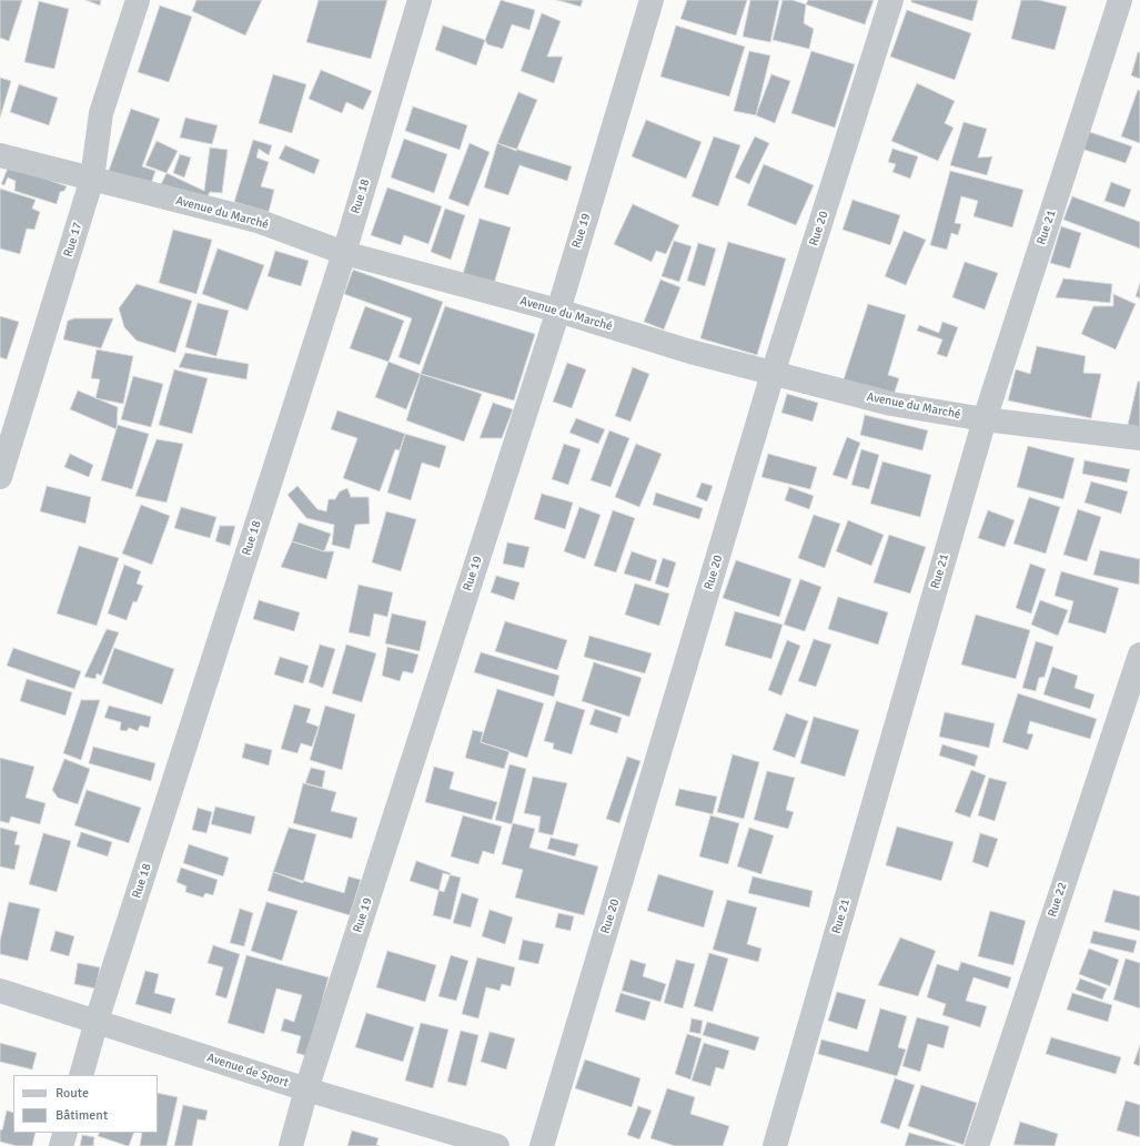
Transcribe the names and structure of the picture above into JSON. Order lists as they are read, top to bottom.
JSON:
{
  "streets": {
    "street": [
      "Rue 18",
      "Avenue du Marché",
      "Rue 21",
      "Rue 20",
      "Rue 19",
      "Rue 17",
      "Rue 22",
      "Avenue de Sport"
    ]
  },
  "crossings": [
    ["Rue 18", "Avenue du Marché"],
    ["Rue 18", "Avenue de Sport"],
    ["Avenue du Marché", "Rue 21"],
    ["Avenue du Marché", "Rue 20"],
    ["Avenue du Marché", "Rue 19"],
    ["Avenue du Marché", "Rue 17"],
    ["Rue 19", "Avenue de Sport"]
  ],
  "legend": ["Route", "Bâtiment"]
}
